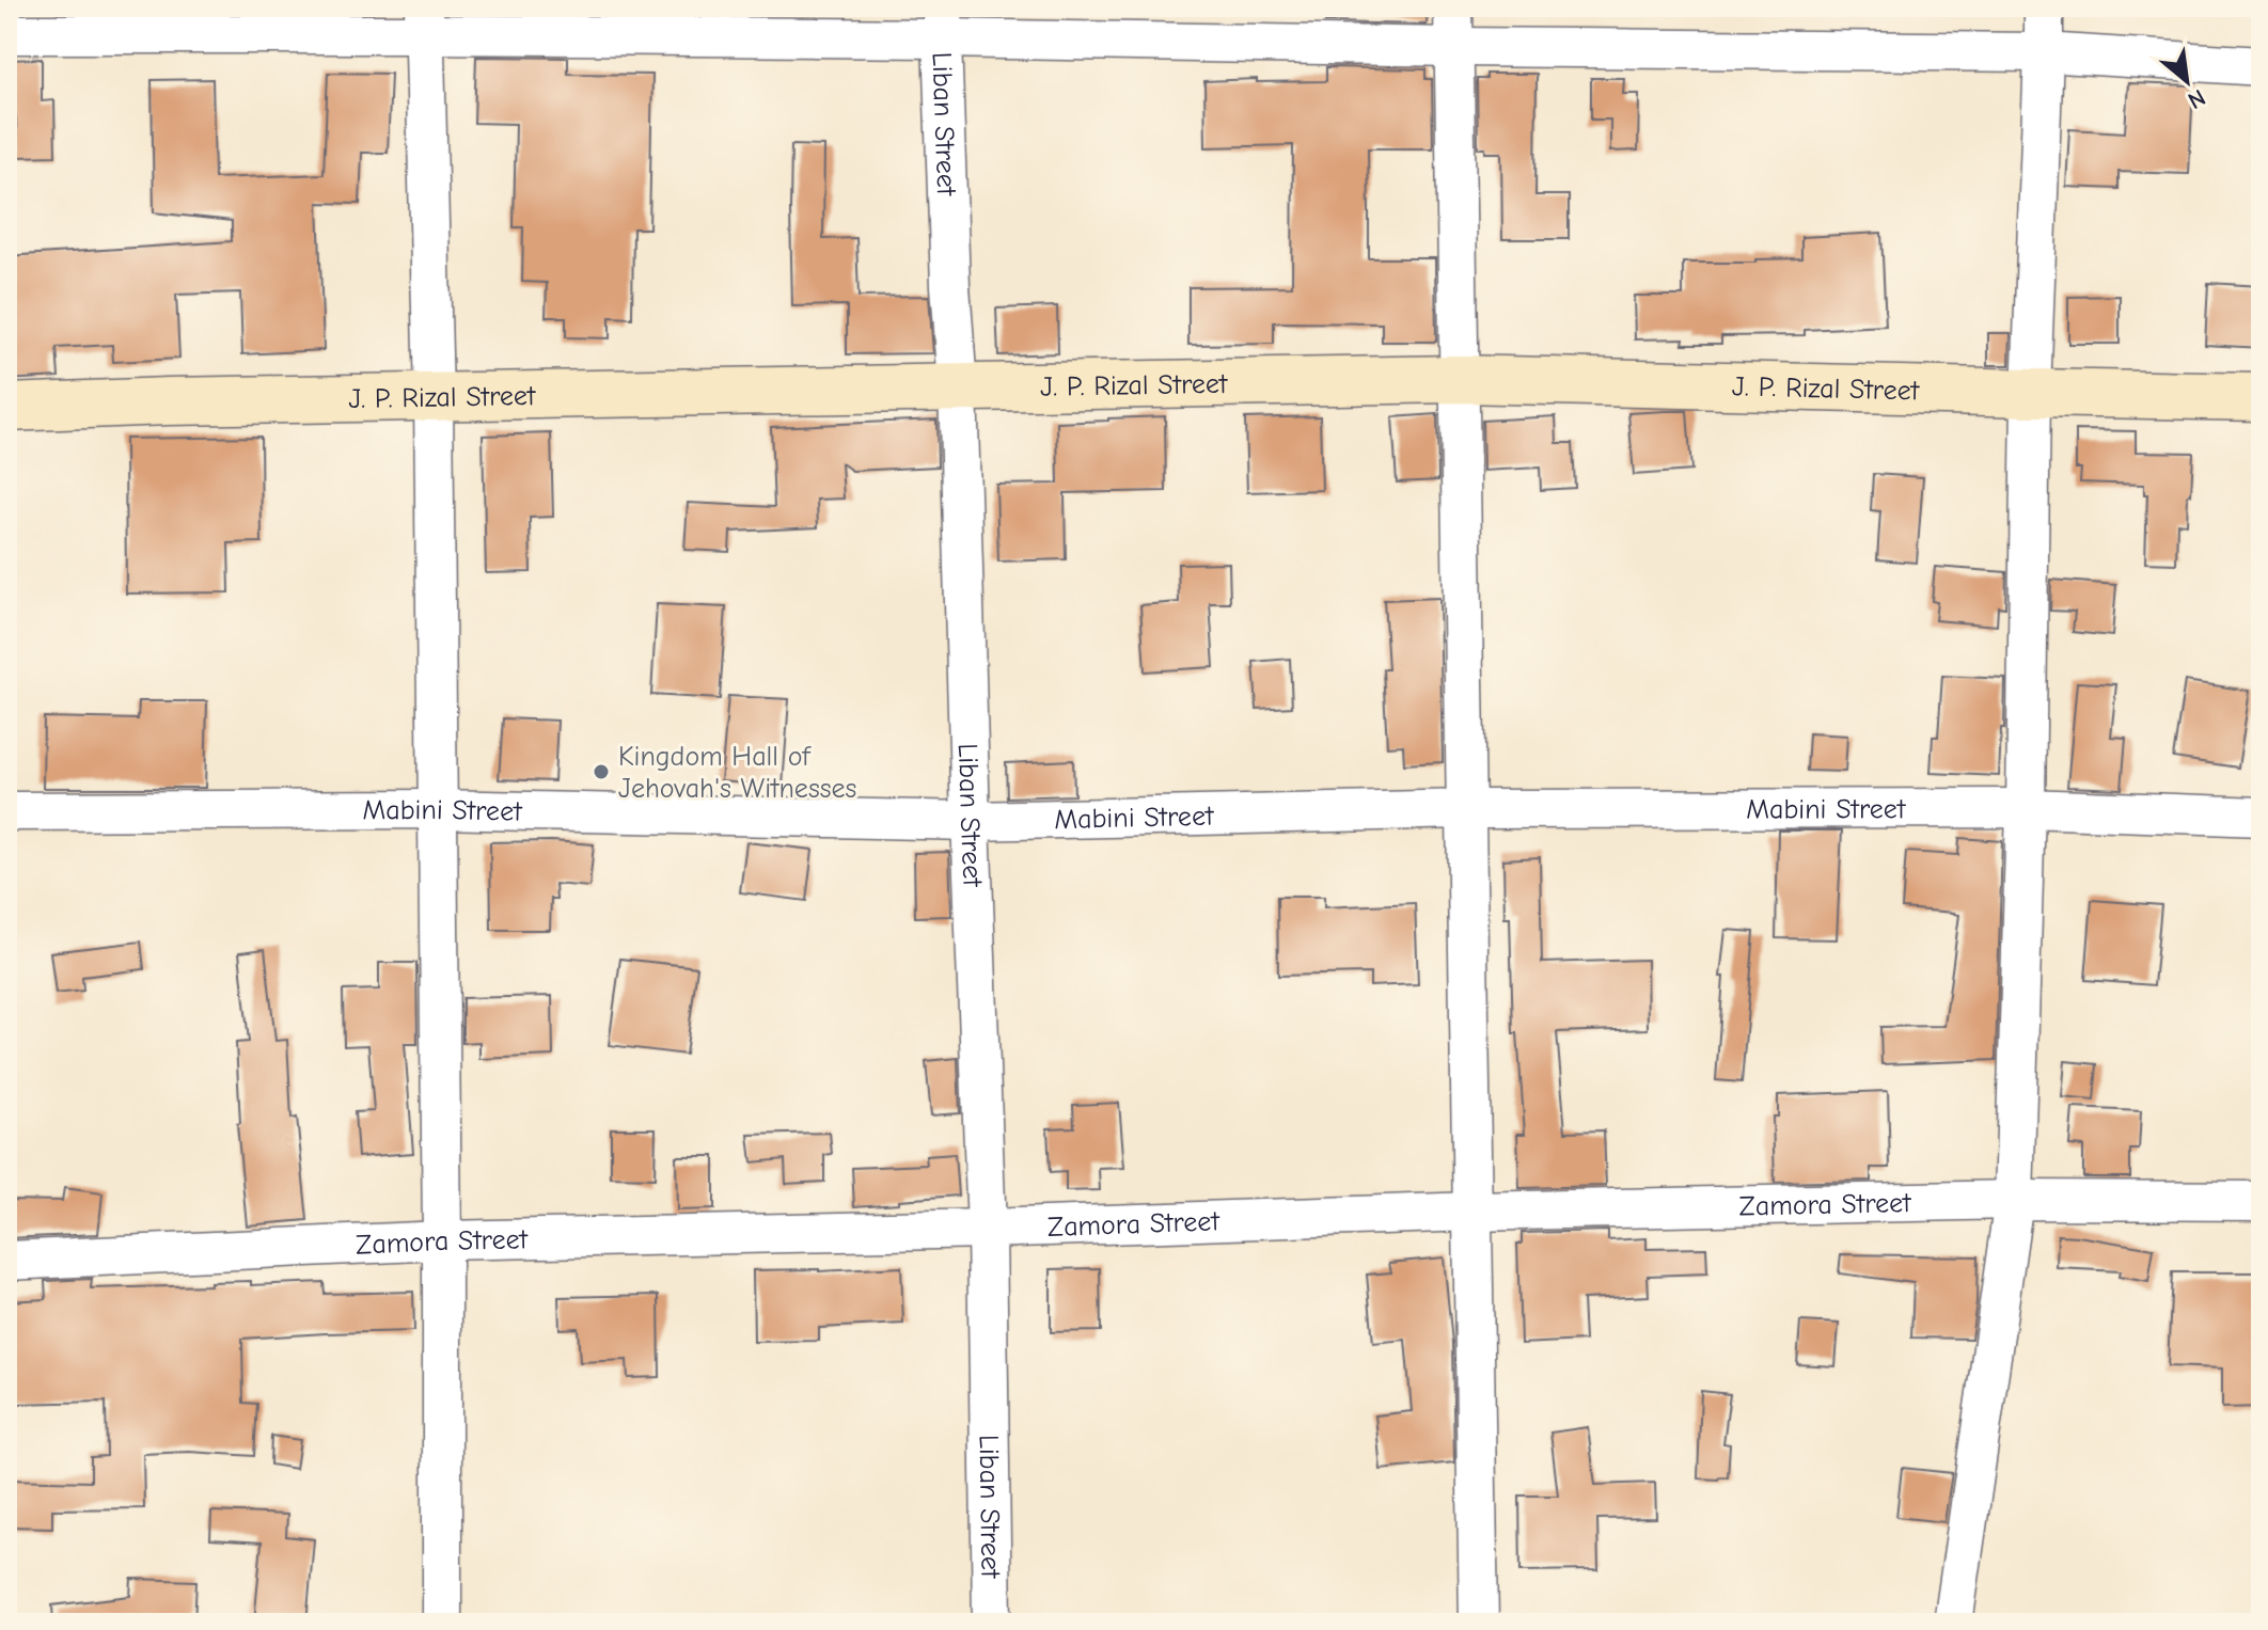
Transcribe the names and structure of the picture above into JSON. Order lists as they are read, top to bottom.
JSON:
{
  "streets": {
    "main road": ["J. P. Rizal Street"],
    "street": ["Liban Street", "Mabini Street", "Zamora Street"]
  },
  "crossings": [
    ["Liban Street", "J. P. Rizal Street"],
    ["Liban Street", "Mabini Street"],
    ["Liban Street", "Zamora Street"]
  ],
  "places": ["Kingdom Hall of Jehovah's Witnesses"],
  "north": "bottom right"
}
